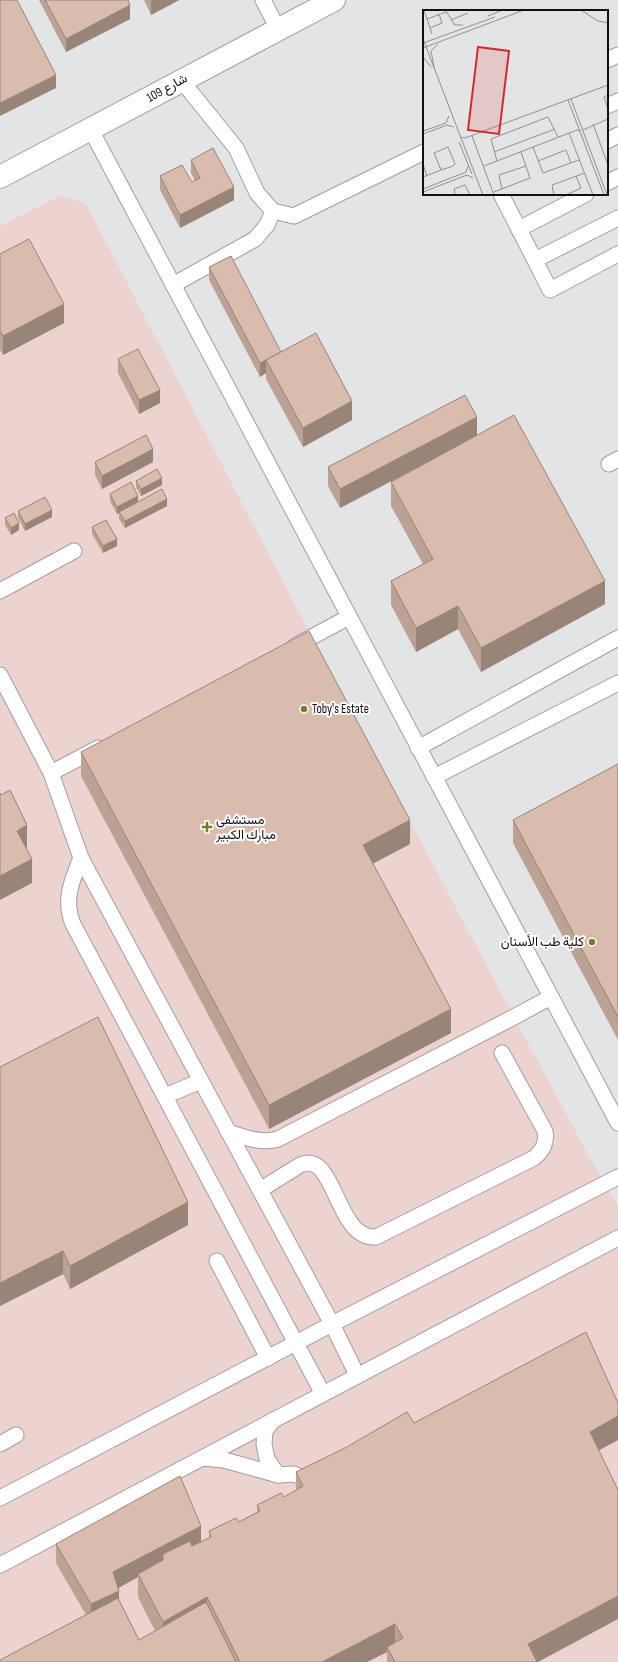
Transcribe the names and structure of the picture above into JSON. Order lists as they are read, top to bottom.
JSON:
{
  "streets": {
    "street": ["شارع 109"]
  },
  "places": {
    "other": ["Toby's Estate", "كلية طب الأسنان"],
    "health": ["مستشفى مبارك الكبير"]
  }
}
